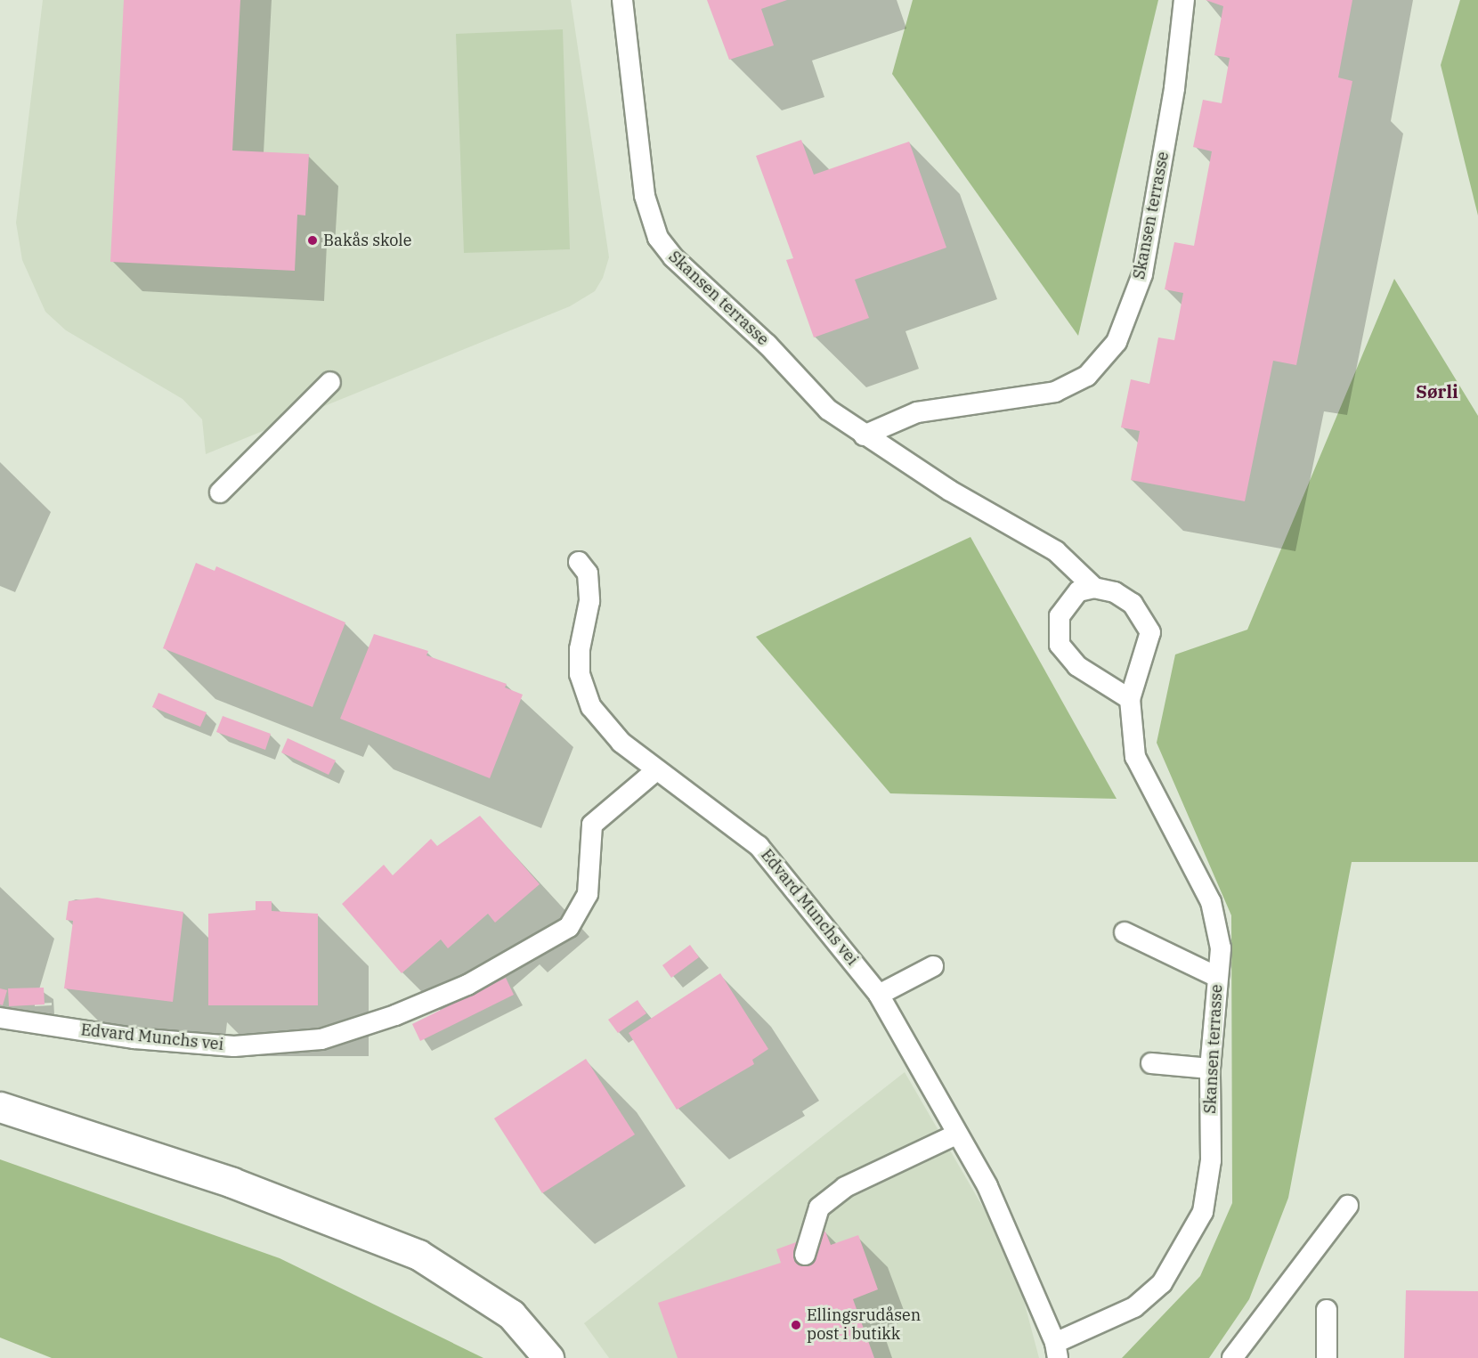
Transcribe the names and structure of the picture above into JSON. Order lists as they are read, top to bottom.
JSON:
{
  "streets": {
    "lane": ["Skansen terrasse", "Edvard Munchs vei"]
  },
  "crossings": [
    ["Skansen terrasse", "Edvard Munchs vei"]
  ],
  "districts": ["Sørli"],
  "places": ["Bakås skole", "Ellingsrudåsen post i butikk"]
}
